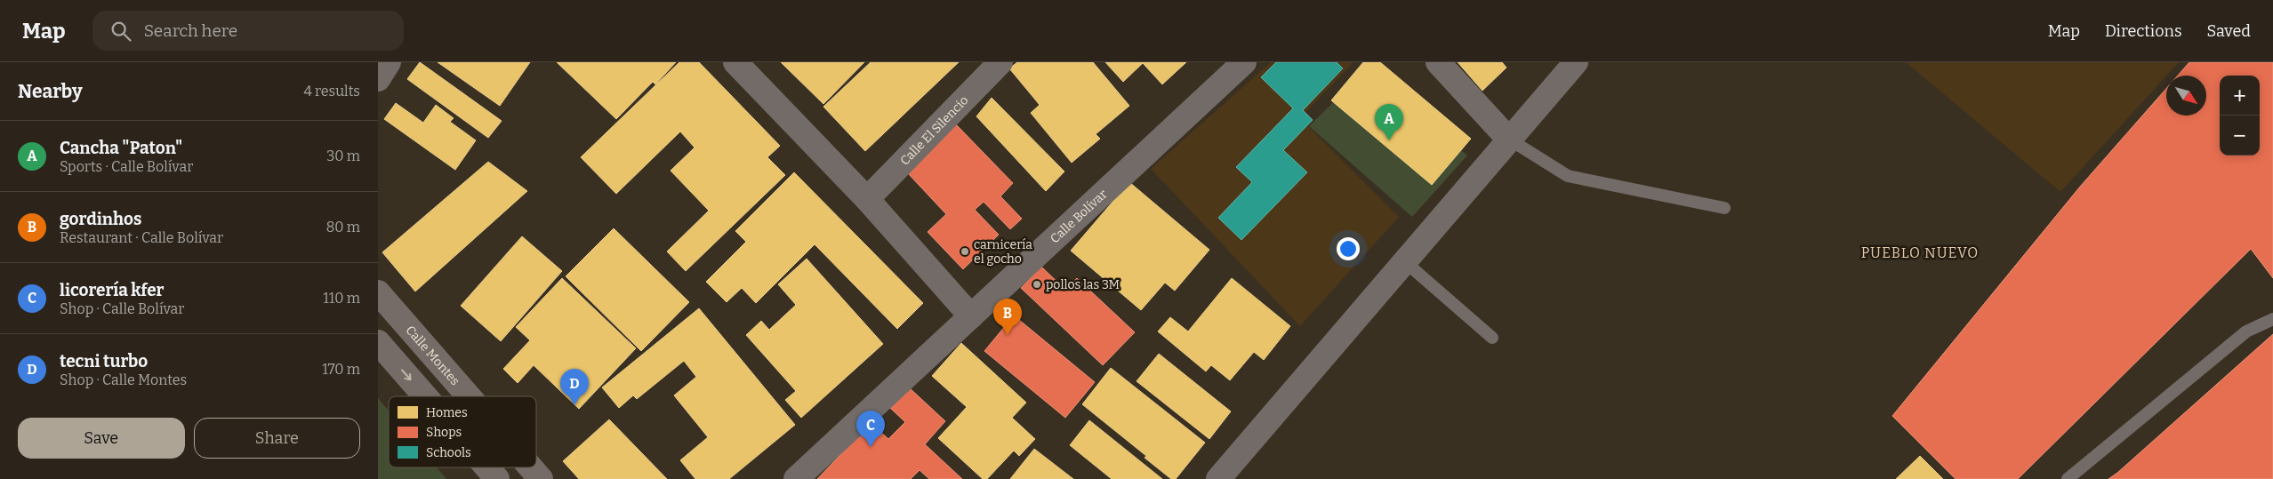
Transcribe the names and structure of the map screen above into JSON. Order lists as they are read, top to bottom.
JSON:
{
  "streets": {
    "street": ["Calle El Silencio", "Calle Bolívar", "Calle Montes"]
  },
  "districts": ["PUEBLO NUEVO"],
  "places": ["carnicería el gocho", "pollos las 3M"],
  "legend": ["Homes", "Shops", "Schools"],
  "north": "bottom right",
  "page": {
    "header": "Map",
    "search": "Search here",
    "nav": ["Map", "Directions", "Saved"],
    "heading": ["Nearby", "4 results"],
    "map_buttons": ["+", "−"],
    "pins": [
      "A",
      "B",
      "D",
      "C"
    ],
    "list": [
      {
        "mark": "A",
        "name": "Cancha \"Paton\"",
        "note": "Sports · Calle Bolívar",
        "value": "30 m"
      },
      {
        "mark": "B",
        "name": "gordinhos",
        "note": "Restaurant · Calle Bolívar",
        "value": "80 m"
      },
      {
        "mark": "C",
        "name": "licorería kfer",
        "note": "Shop · Calle Bolívar",
        "value": "110 m"
      },
      {
        "mark": "D",
        "name": "tecni turbo",
        "note": "Shop · Calle Montes",
        "value": "170 m"
      }
    ],
    "buttons": ["Save", "Share"]
  }
}
